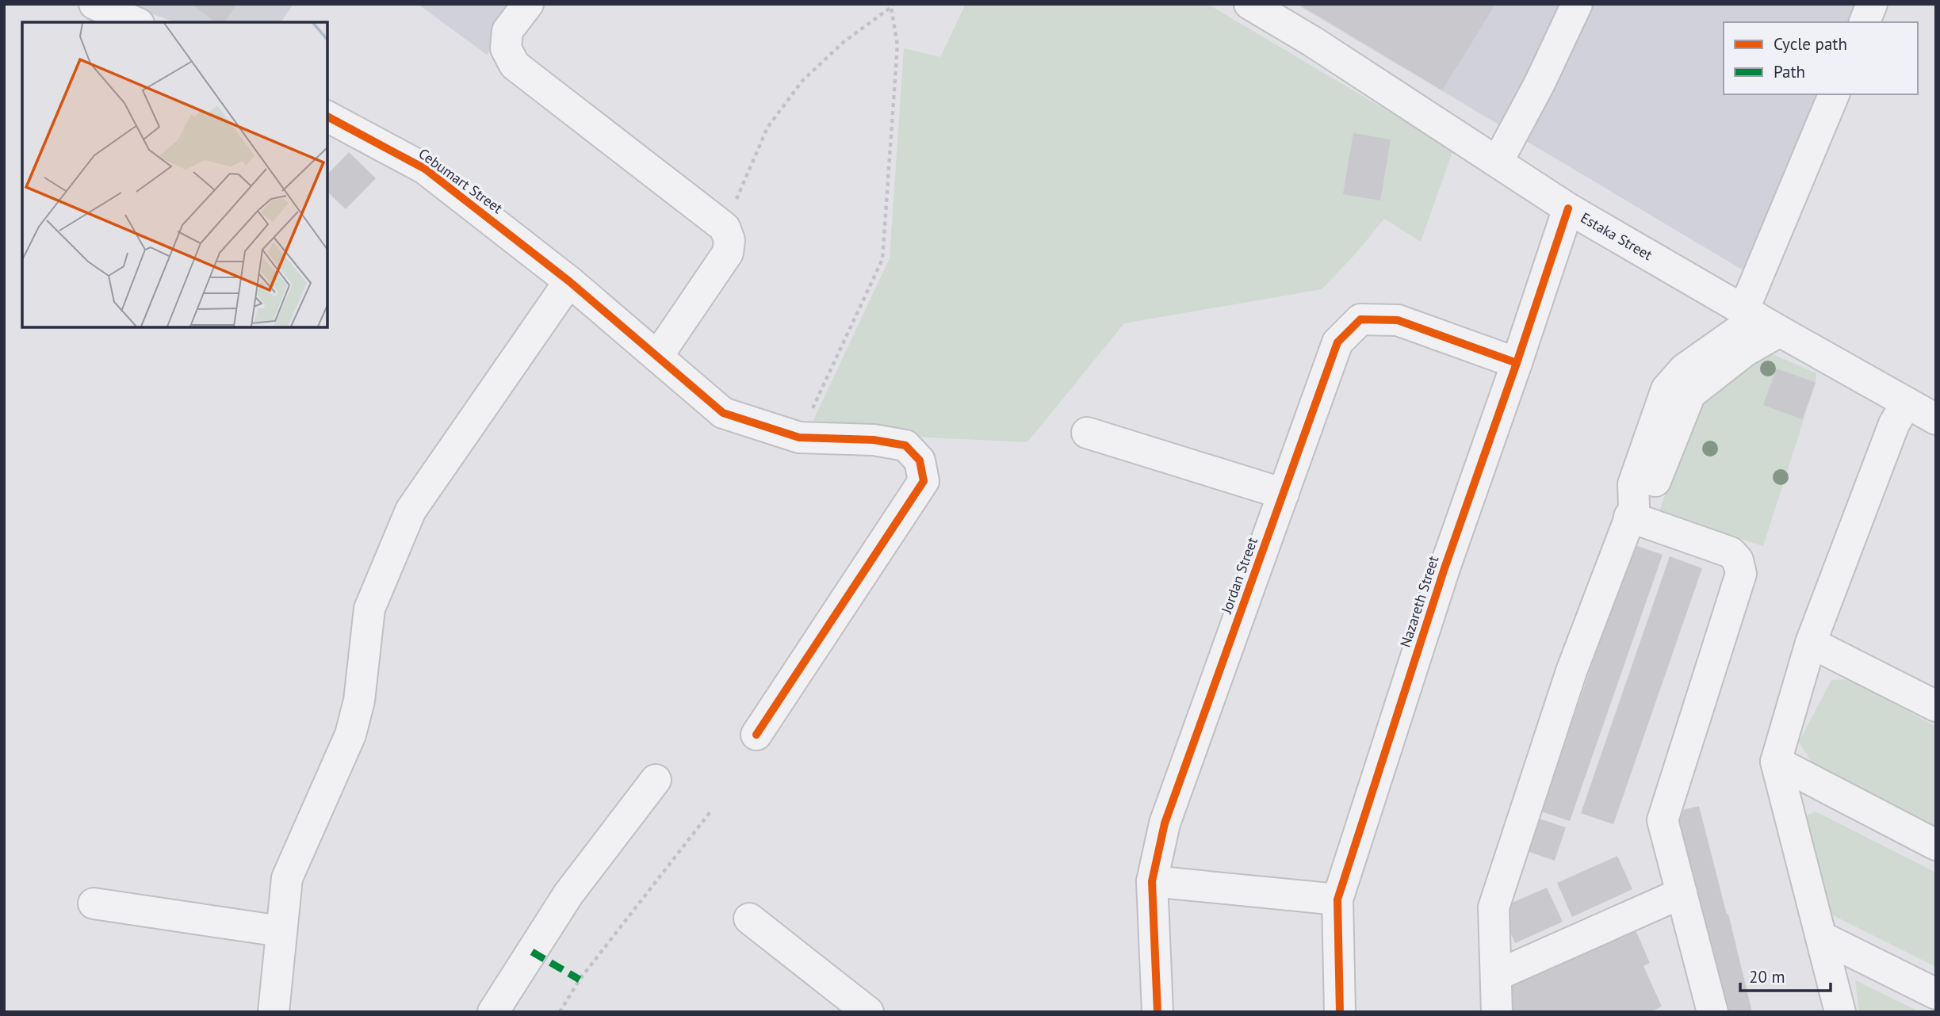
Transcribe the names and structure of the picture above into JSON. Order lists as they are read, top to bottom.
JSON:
{
  "streets": {
    "street": [
      "Cebumart Street",
      "Estaka Street",
      "Jordan Street",
      "Nazareth Street"
    ]
  },
  "crossings": [
    ["Estaka Street", "Nazareth Street"],
    ["Jordan Street", "Nazareth Street"]
  ],
  "legend": ["Cycle path", "Path"],
  "scale_bar": "20 m"
}
